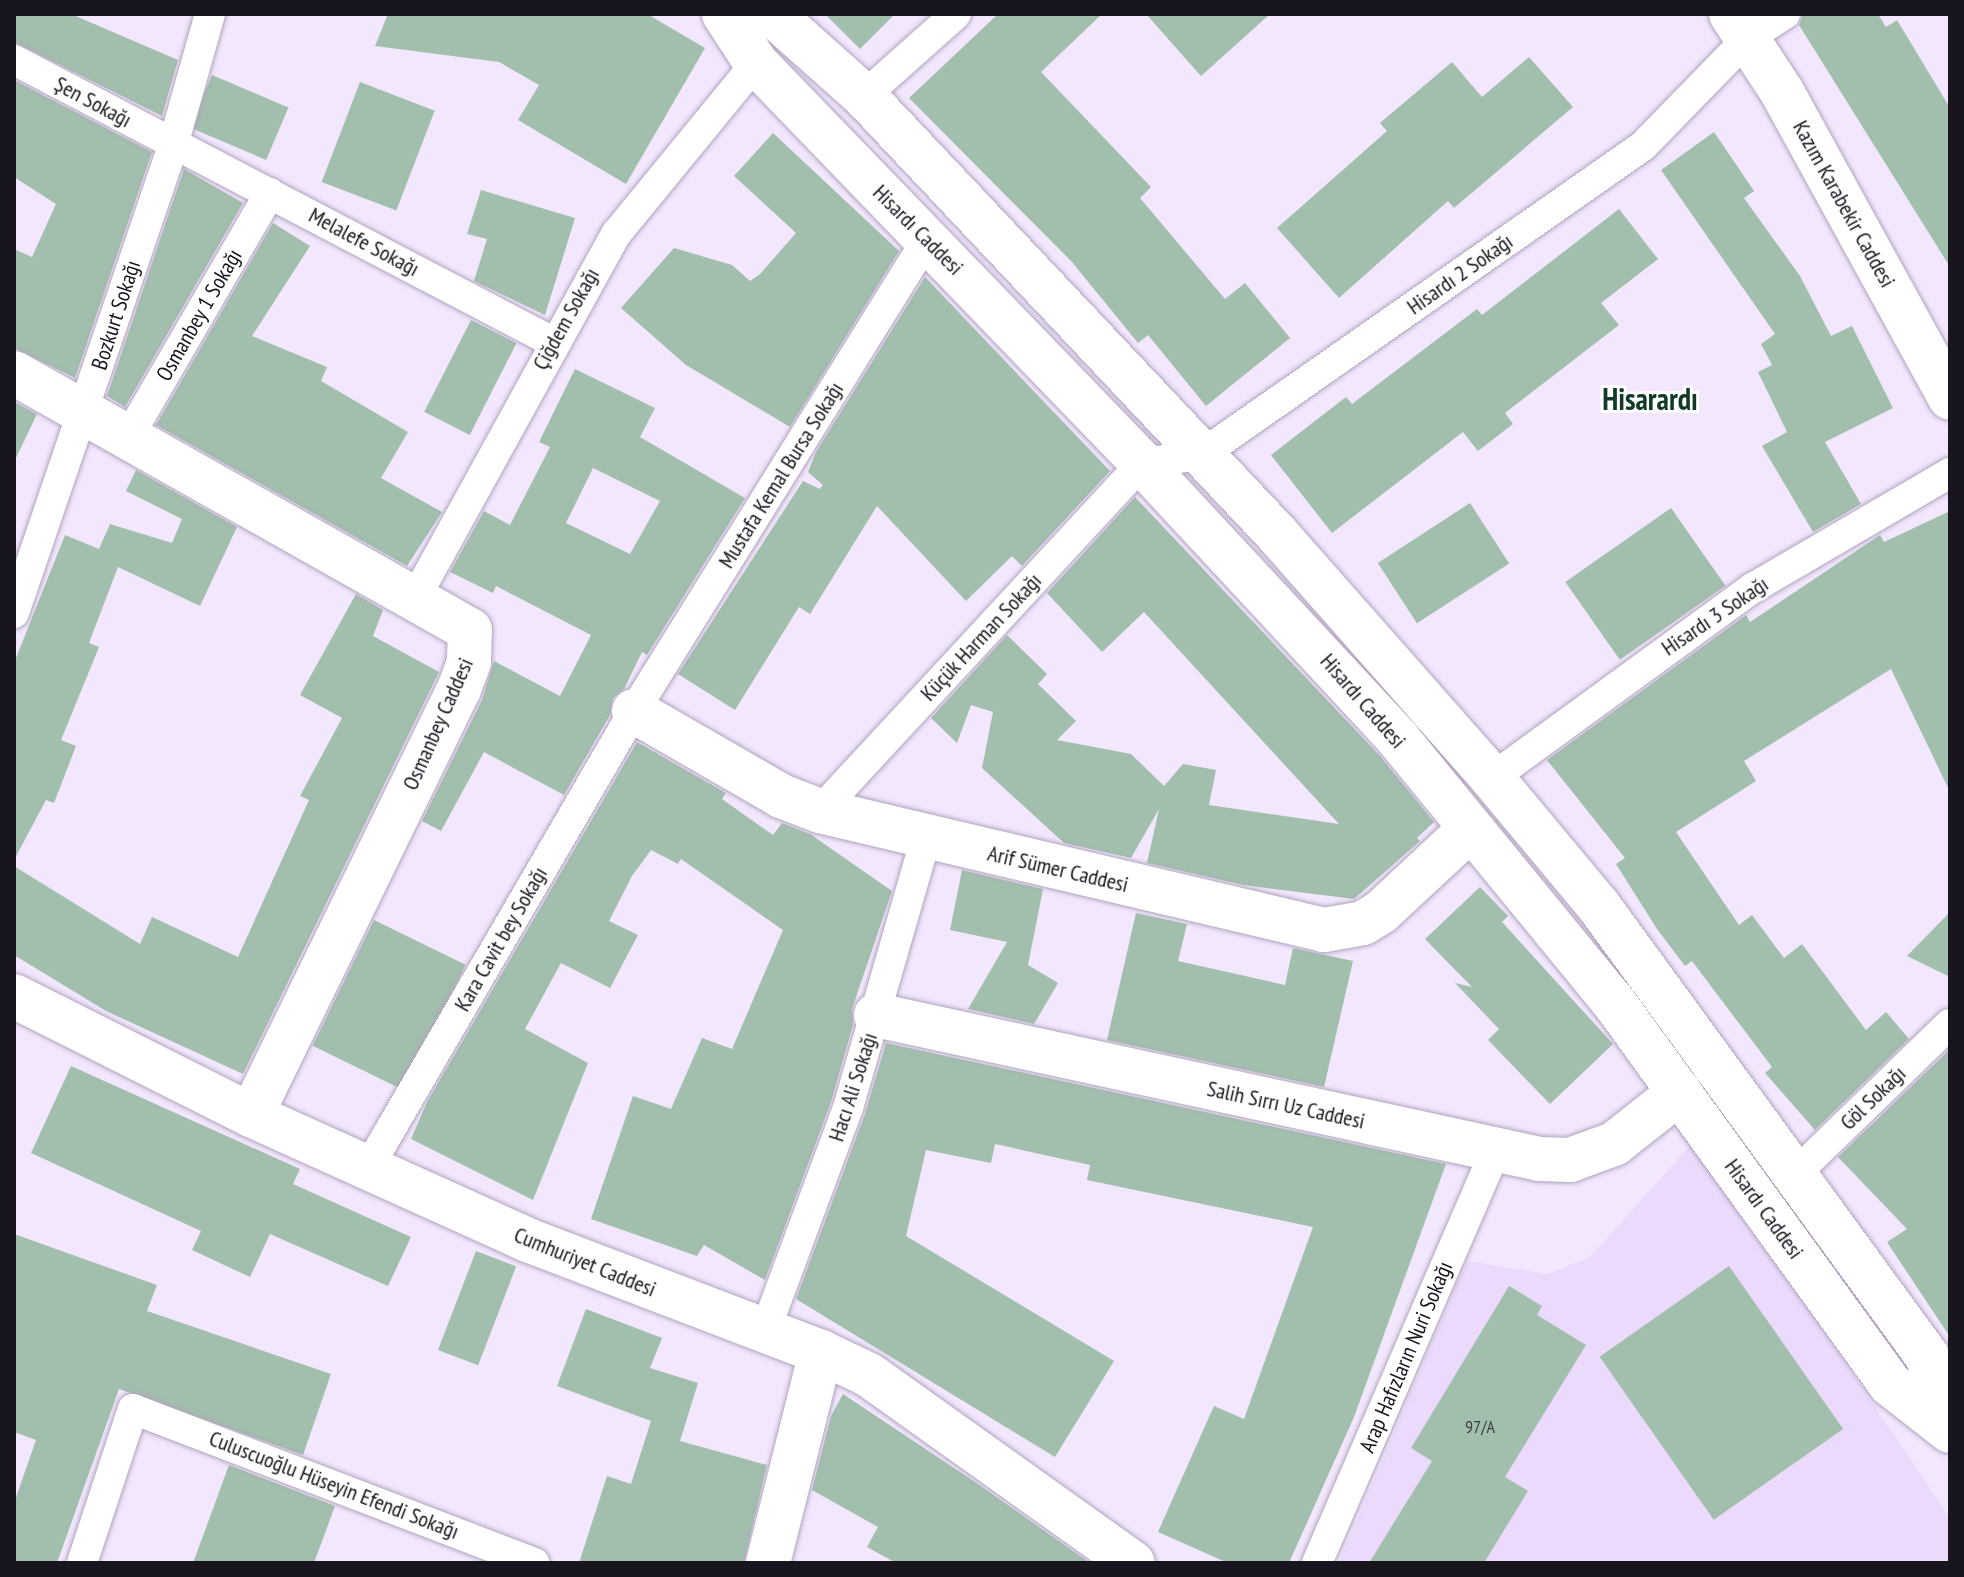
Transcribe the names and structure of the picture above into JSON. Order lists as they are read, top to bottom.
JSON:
{
  "streets": {
    "street": [
      "Şen Sokağı",
      "Kazım Karabekir Caddesi",
      "Hisardı Caddesi",
      "Melalefe Sokağı",
      "Hisardı 2 Sokağı",
      "Bozkurt Sokağı",
      "Osmanbey 1 Sokağı",
      "Çiğdem Sokağı",
      "Mustafa Kemal Bursa Sokağı",
      "Hisardı 3 Sokağı",
      "Küçük Harman Sokağı",
      "Osmanbey Caddesi",
      "Arif Sümer Caddesi",
      "Kara Cavit bey Sokağı",
      "Hacı Ali Sokağı",
      "Göl Sokağı",
      "Salih Sırrı Uz Caddesi",
      "Cumhuriyet Caddesi",
      "Arap Hafızların Nuri Sokağı",
      "Culuscuoğlu Hüseyin Efendi Sokağı"
    ]
  },
  "crossings": [
    ["Şen Sokağı", "Melalefe Sokağı"],
    ["Şen Sokağı", "Bozkurt Sokağı"],
    ["Kazım Karabekir Caddesi", "Hisardı 2 Sokağı"],
    ["Hisardı Caddesi", "Hisardı 2 Sokağı"],
    ["Hisardı Caddesi", "Çiğdem Sokağı"],
    ["Hisardı Caddesi", "Mustafa Kemal Bursa Sokağı"],
    ["Hisardı Caddesi", "Küçük Harman Sokağı"],
    ["Hisardı Caddesi", "Arif Sümer Caddesi"],
    ["Hisardı Caddesi", "Salih Sırrı Uz Caddesi"],
    ["Melalefe Sokağı", "Bozkurt Sokağı"],
    ["Melalefe Sokağı", "Osmanbey 1 Sokağı"],
    ["Melalefe Sokağı", "Çiğdem Sokağı"],
    ["Hisardı 2 Sokağı", "Küçük Harman Sokağı"],
    ["Bozkurt Sokağı", "Osmanbey Caddesi"],
    ["Osmanbey 1 Sokağı", "Osmanbey Caddesi"],
    ["Çiğdem Sokağı", "Osmanbey Caddesi"],
    ["Mustafa Kemal Bursa Sokağı", "Arif Sümer Caddesi"],
    ["Mustafa Kemal Bursa Sokağı", "Kara Cavit bey Sokağı"],
    ["Küçük Harman Sokağı", "Arif Sümer Caddesi"],
    ["Osmanbey Caddesi", "Cumhuriyet Caddesi"],
    ["Arif Sümer Caddesi", "Kara Cavit bey Sokağı"],
    ["Arif Sümer Caddesi", "Hacı Ali Sokağı"],
    ["Kara Cavit bey Sokağı", "Cumhuriyet Caddesi"],
    ["Hacı Ali Sokağı", "Salih Sırrı Uz Caddesi"],
    ["Hacı Ali Sokağı", "Cumhuriyet Caddesi"],
    ["Salih Sırrı Uz Caddesi", "Arap Hafızların Nuri Sokağı"]
  ],
  "districts": ["Hisarardı"],
  "house_numbers": ["97/A"]
}
